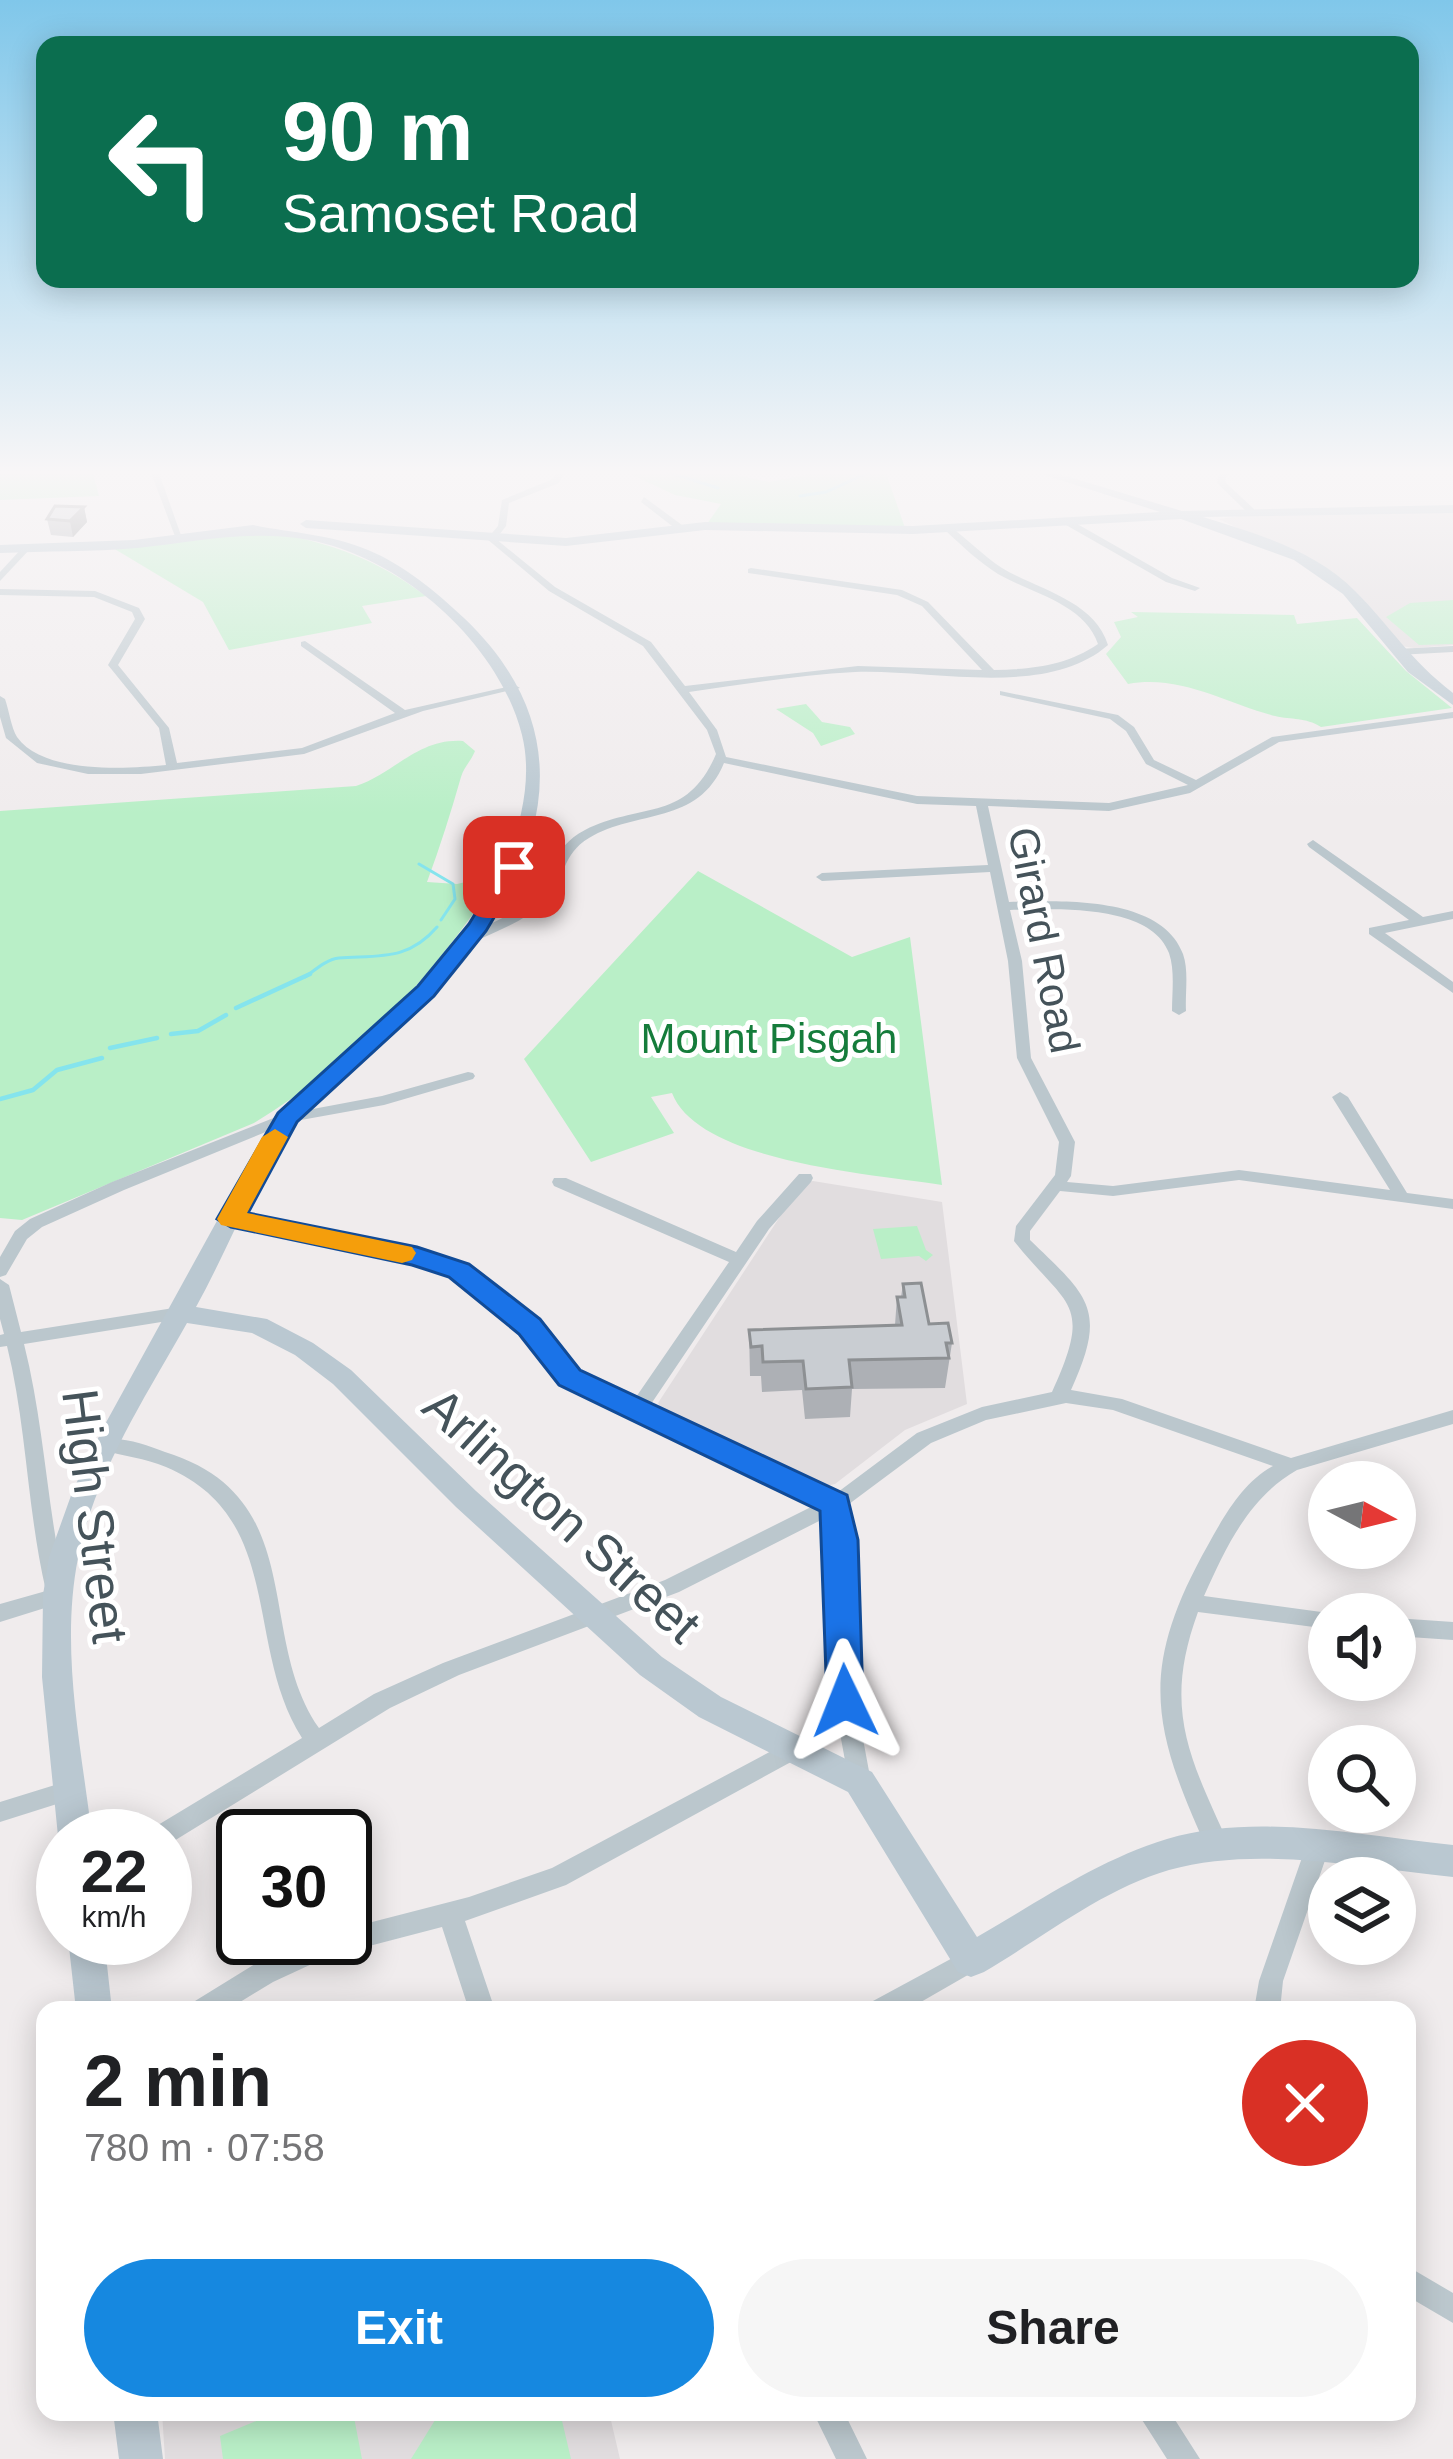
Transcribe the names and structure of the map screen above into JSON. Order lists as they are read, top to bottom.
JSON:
{
  "streets": {
    "street": ["Girard Road", "Arlington Street", "High Street"]
  },
  "crossings": [
    ["Arlington Street", "High Street"]
  ],
  "parks": ["Mount Pisgah"],
  "north": "right",
  "page": {
    "turn": ["90 m", "Samoset Road"],
    "speed": "22 km/h",
    "limit": "30",
    "heading": ["2 min", "780 m · 07:58"],
    "buttons": ["Exit", "Share"]
  }
}
